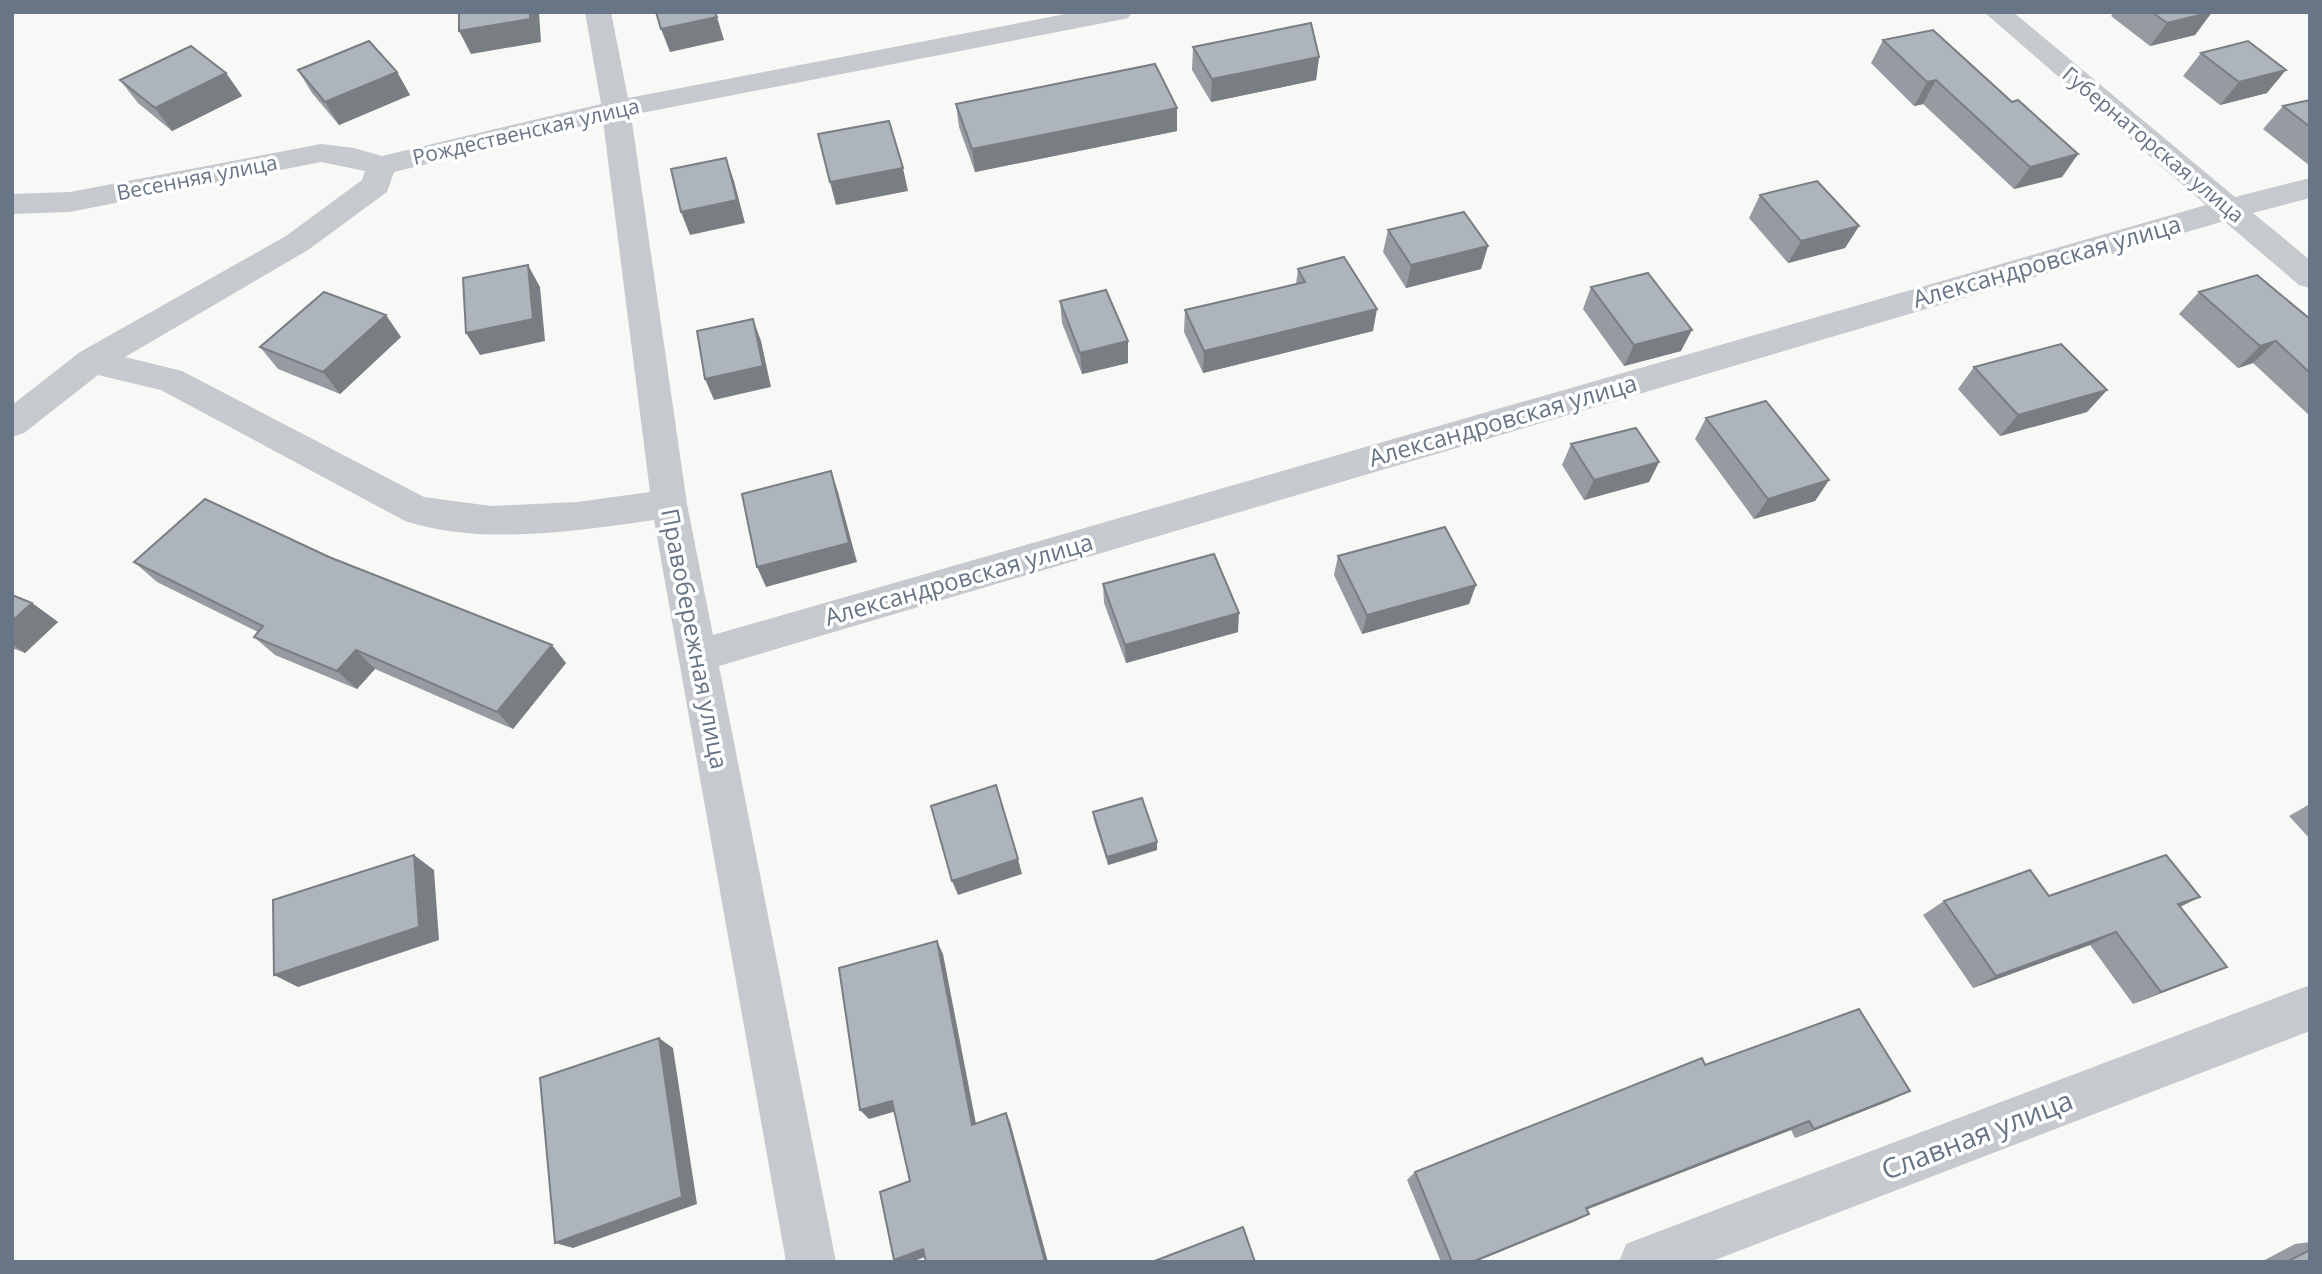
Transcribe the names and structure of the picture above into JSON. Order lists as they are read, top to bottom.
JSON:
{
  "streets": {
    "street": [
      "Рождественская улица",
      "Губернаторская улица",
      "Весенняя улица",
      "Александровская улица",
      "Правобережная улица",
      "Славная улица"
    ]
  },
  "crossings": [
    ["Рождественская улица", "Весенняя улица"],
    ["Рождественская улица", "Правобережная улица"],
    ["Губернаторская улица", "Александровская улица"],
    ["Александровская улица", "Правобережная улица"]
  ]
}
